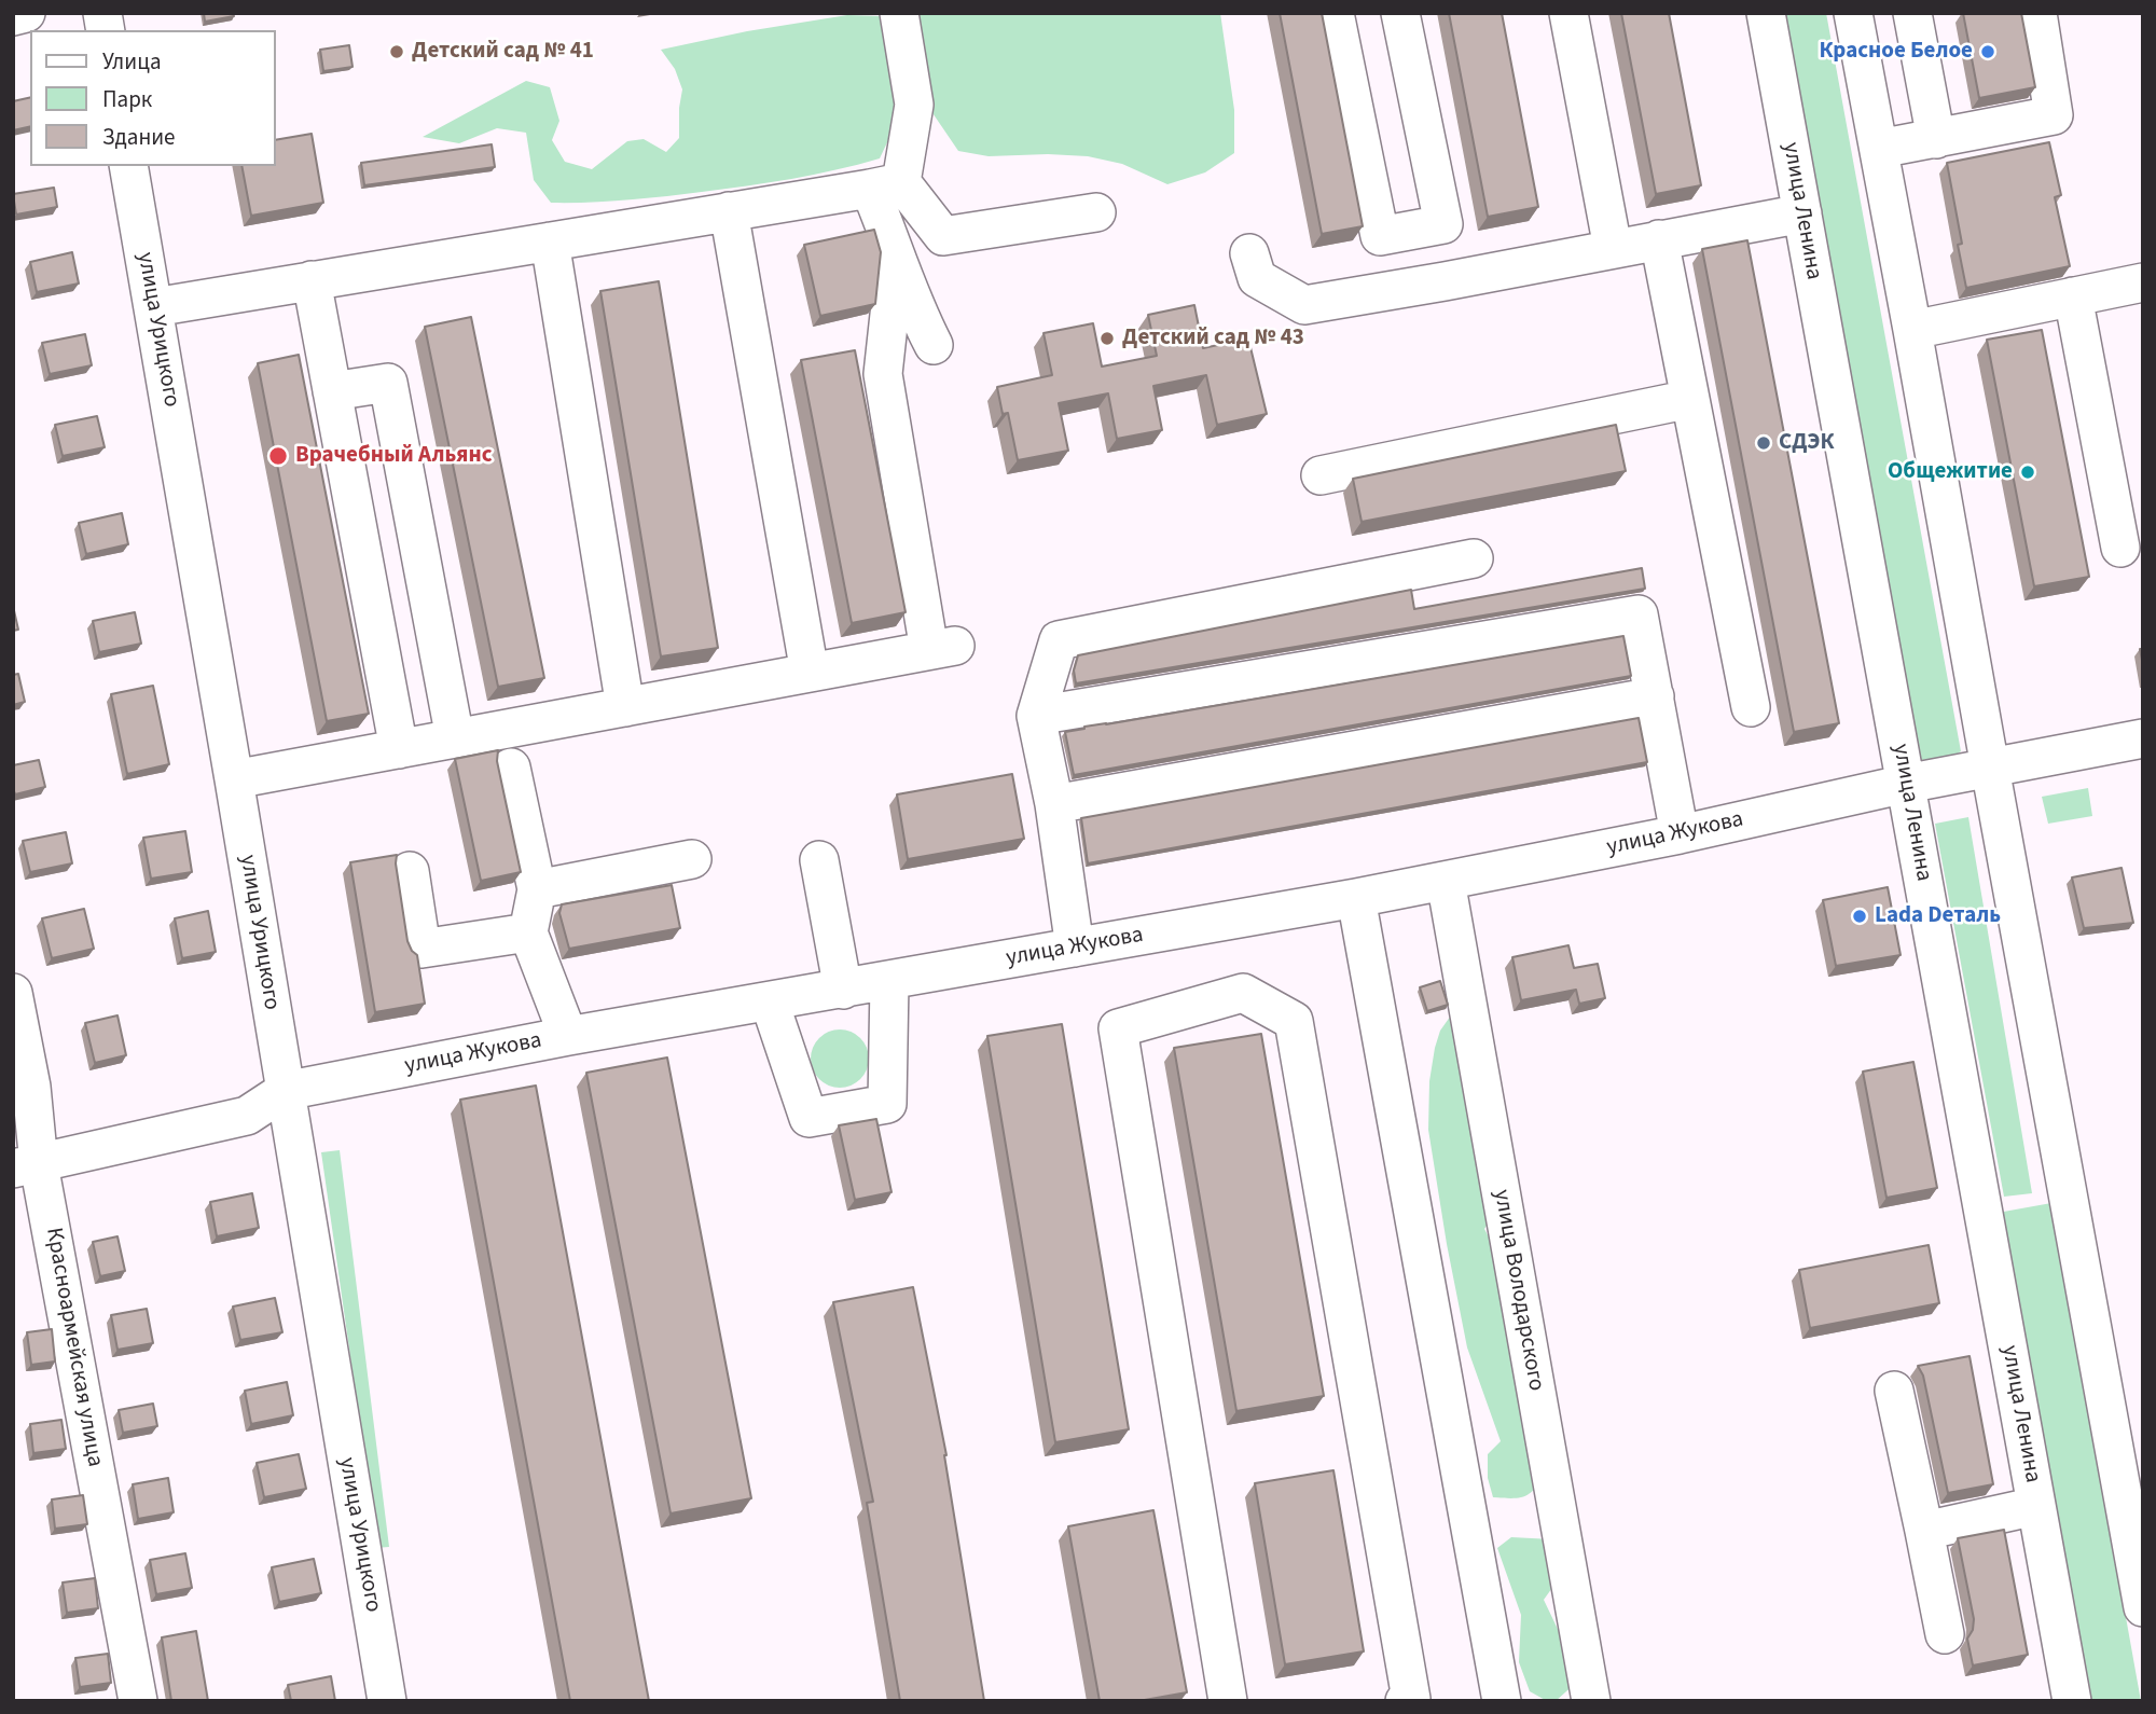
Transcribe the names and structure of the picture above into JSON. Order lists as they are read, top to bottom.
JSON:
{
  "streets": {
    "street": [
      "улица Ленина",
      "улица Урицкого",
      "улица Жукова",
      "улица Володарского",
      "Красноармейская улица"
    ]
  },
  "crossings": [
    ["улица Ленина", "улица Жукова"],
    ["улица Урицкого", "улица Жукова"],
    ["улица Жукова", "улица Володарского"],
    ["улица Жукова", "Красноармейская улица"]
  ],
  "places": [
    "Детский сад № 41",
    "Красное Белое",
    "Детский сад № 43",
    "СДЭК",
    "Врачебный Альянс",
    "Общежитие",
    "Lada Dеталь"
  ],
  "legend": ["Улица", "Парк", "Здание"]
}
